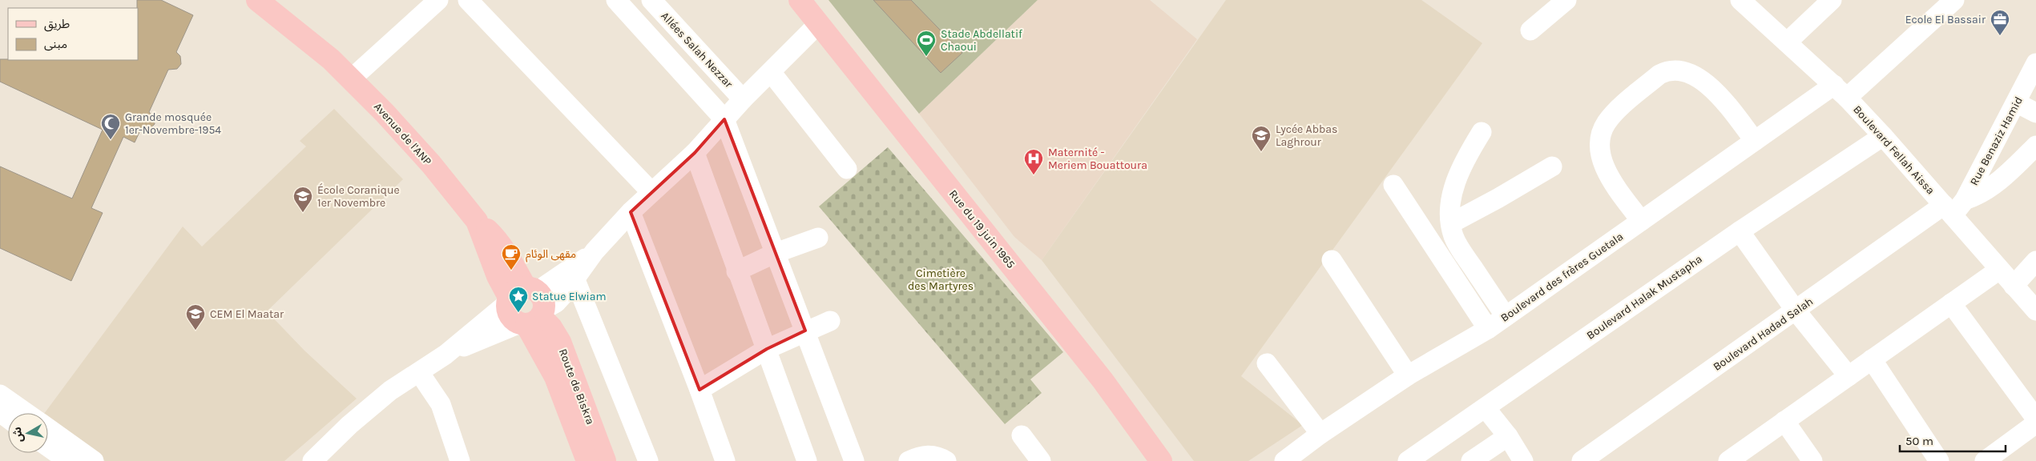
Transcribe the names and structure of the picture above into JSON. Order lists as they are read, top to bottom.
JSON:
{
  "streets": {
    "main road": ["Avenue de l'ANP", "Rue du 19 juin 1965", "Route de Biskra"],
    "street": [
      "Allées Salah Nezzar",
      "Rue Benaziz Hamid",
      "Boulevard Fellah Aissa",
      "Boulevard des frères Guetala",
      "Boulevard Halak Mustapha",
      "Boulevard Hadad Salah"
    ]
  },
  "crossings": [
    ["Avenue de l'ANP", "Route de Biskra"],
    ["Rue Benaziz Hamid", "Boulevard Fellah Aissa"],
    ["Rue Benaziz Hamid", "Boulevard Hadad Salah"],
    ["Boulevard Fellah Aissa", "Boulevard des frères Guetala"],
    ["Boulevard Fellah Aissa", "Boulevard Halak Mustapha"],
    ["Boulevard Fellah Aissa", "Boulevard Hadad Salah"]
  ],
  "parks": ["Cimetière des Martyres"],
  "places": {
    "office": ["Ecole El Bassair"],
    "sports": ["Stade Abdellatif Chaoui"],
    "mosque": ["Grande mosquée 1er-Novembre-1954"],
    "school or university": ["Lycée Abbas Laghrour", "École Coranique 1er Novembre", "CEM El Maatar"],
    "hospital": ["Maternité - Meriem Bouattoura"],
    "cafe": ["مقهى الوئام"],
    "place": ["Statue Elwiam"]
  },
  "legend": ["طريق", "مبنى"],
  "scale_bar": "50 m",
  "north": "left"
}
